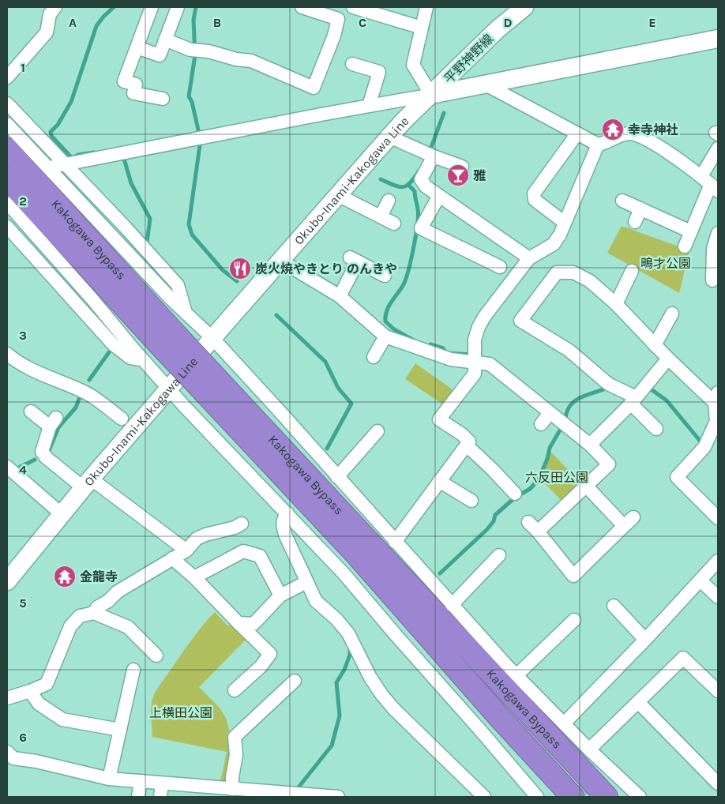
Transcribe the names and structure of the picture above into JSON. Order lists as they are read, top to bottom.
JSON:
{
  "streets": {
    "highway": ["Kakogawa Bypass"],
    "main road": ["平野神野線", "Okubo-Inami-Kakogawa Line"]
  },
  "crossings": [
    ["平野神野線", "Okubo-Inami-Kakogawa Line"]
  ],
  "parks": ["鴫才公園", "六反田公園", "上横田公園"],
  "places": {
    "temple": ["幸寺神社", "金龍寺"],
    "bar": ["雅"],
    "restaurant": ["炭火焼やきとり のんきや"]
  },
  "grid": {
    "columns": [
      "A",
      "B",
      "C",
      "D",
      "E"
    ],
    "rows": [
      "1",
      "2",
      "3",
      "4",
      "5",
      "6"
    ]
  }
}
